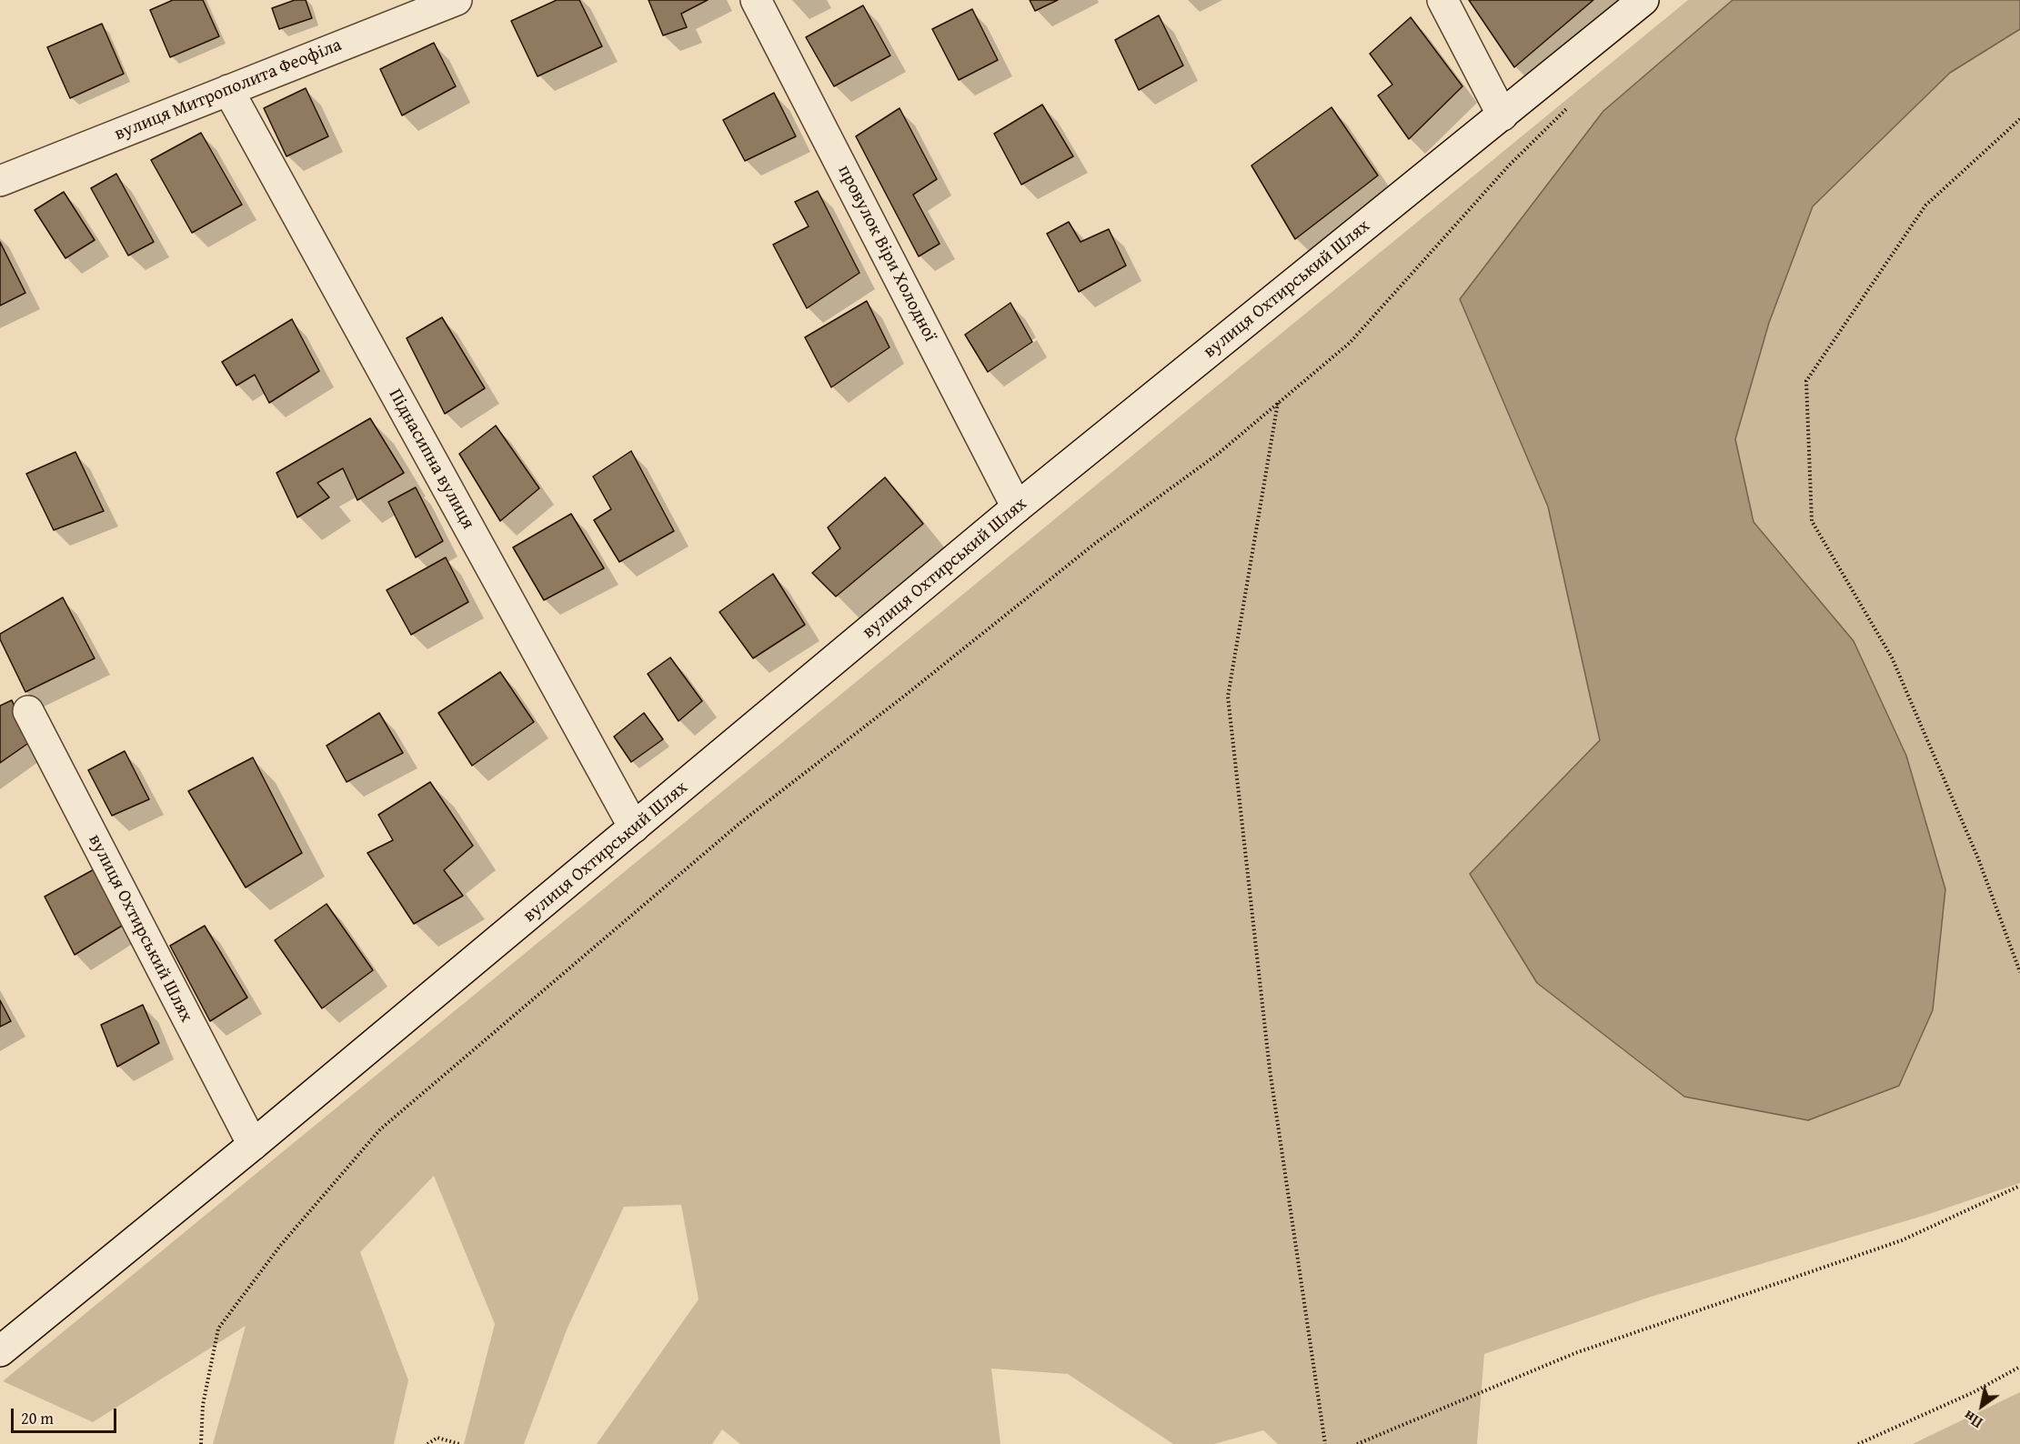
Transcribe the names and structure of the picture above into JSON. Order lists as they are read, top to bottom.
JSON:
{
  "streets": {
    "street": [
      "вулиця Митрополита Феофіла",
      "провулок Віри Холодної",
      "вулиця Охтирський Шлях",
      "Піднасипна вулиця"
    ]
  },
  "crossings": [
    ["вулиця Митрополита Феофіла", "Піднасипна вулиця"],
    ["провулок Віри Холодної", "вулиця Охтирський Шлях"],
    ["вулиця Охтирський Шлях", "Піднасипна вулиця"]
  ],
  "scale_bar": "20 m",
  "north": "bottom left"
}
